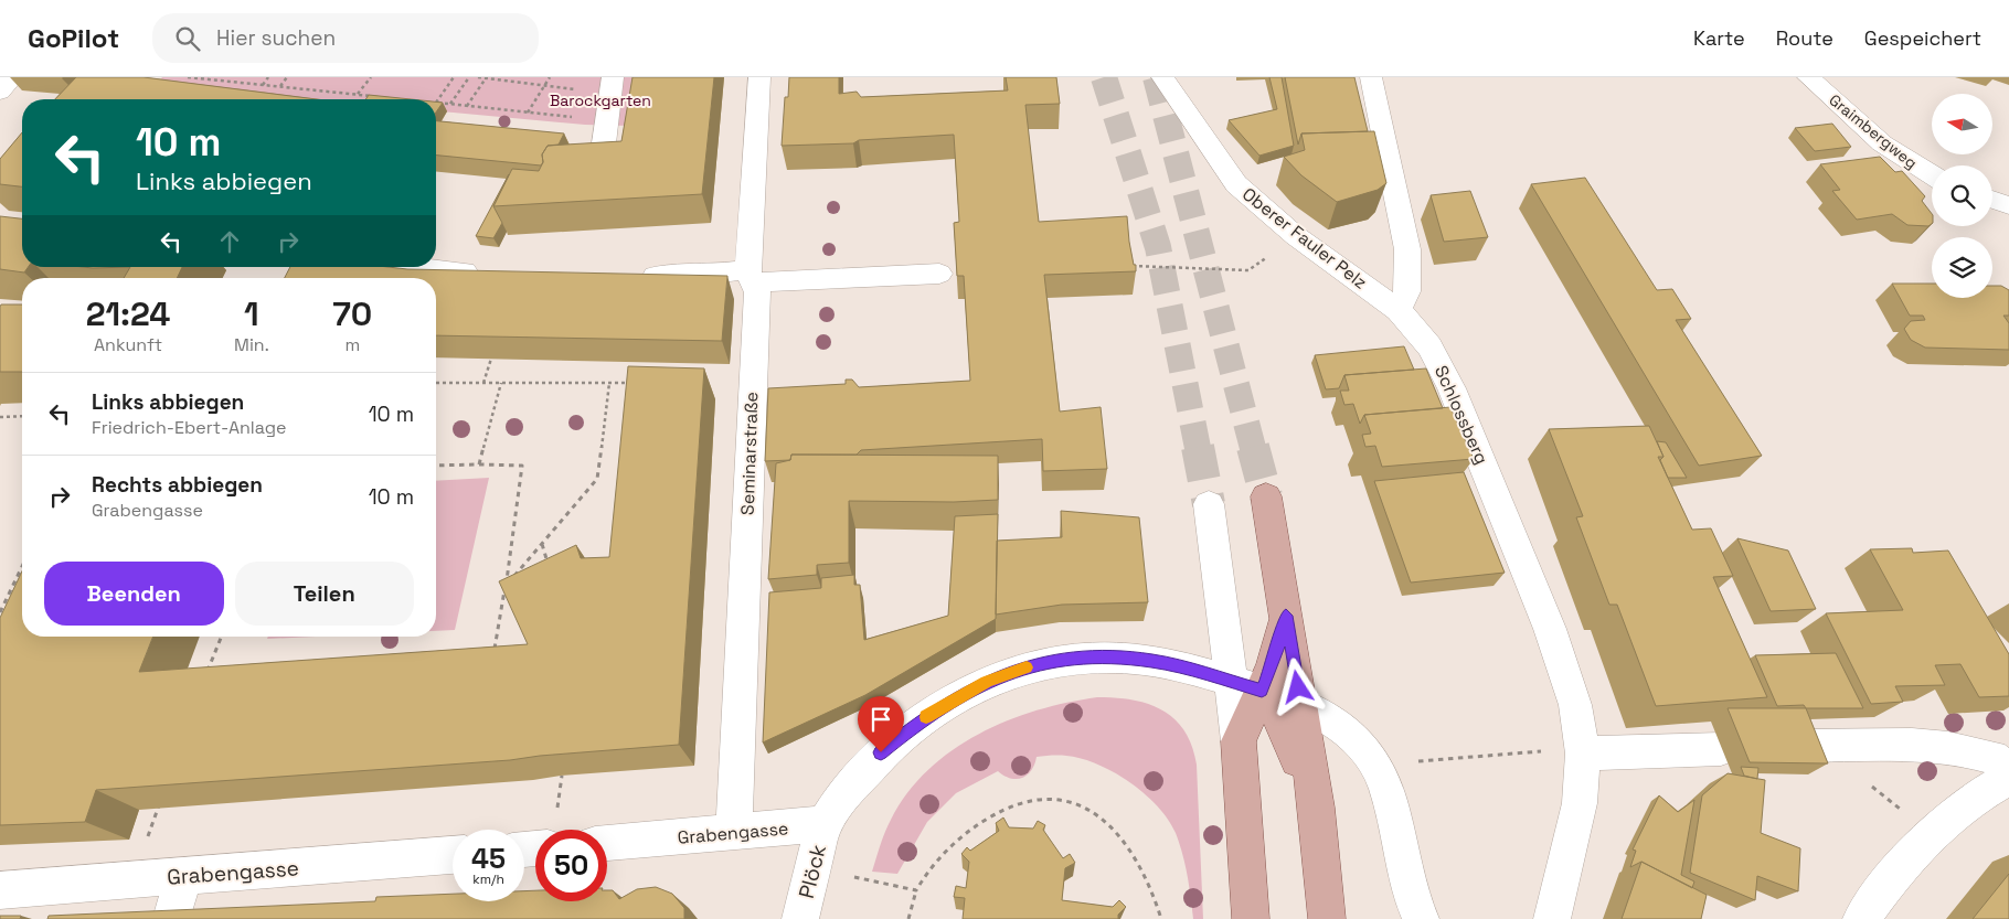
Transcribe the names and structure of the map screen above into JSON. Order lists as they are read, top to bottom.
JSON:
{
  "streets": {
    "street": [
      "Graimbergweg",
      "Oberer Fauler Pelz",
      "Schlossberg",
      "Seminarstraße",
      "Grabengasse",
      "Plöck"
    ]
  },
  "crossings": [
    ["Oberer Fauler Pelz", "Schlossberg"],
    ["Seminarstraße", "Grabengasse"],
    ["Grabengasse", "Plöck"]
  ],
  "parks": ["Barockgarten"],
  "north": "left",
  "page": {
    "header": "GoPilot",
    "search": "Hier suchen",
    "nav": ["Karte", "Route", "Gespeichert"],
    "turn": ["10 m", "Links abbiegen"],
    "eta": [
      "21:24",
      "Ankunft",
      "1",
      "Min.",
      "70",
      "m"
    ],
    "list": [
      {
        "name": "Links abbiegen",
        "note": "Friedrich-Ebert-Anlage",
        "value": "10 m"
      },
      {
        "name": "Rechts abbiegen",
        "note": "Grabengasse",
        "value": "10 m"
      }
    ],
    "buttons": ["Beenden", "Teilen"],
    "speed": "45 km/h",
    "limit": "50"
  }
}
